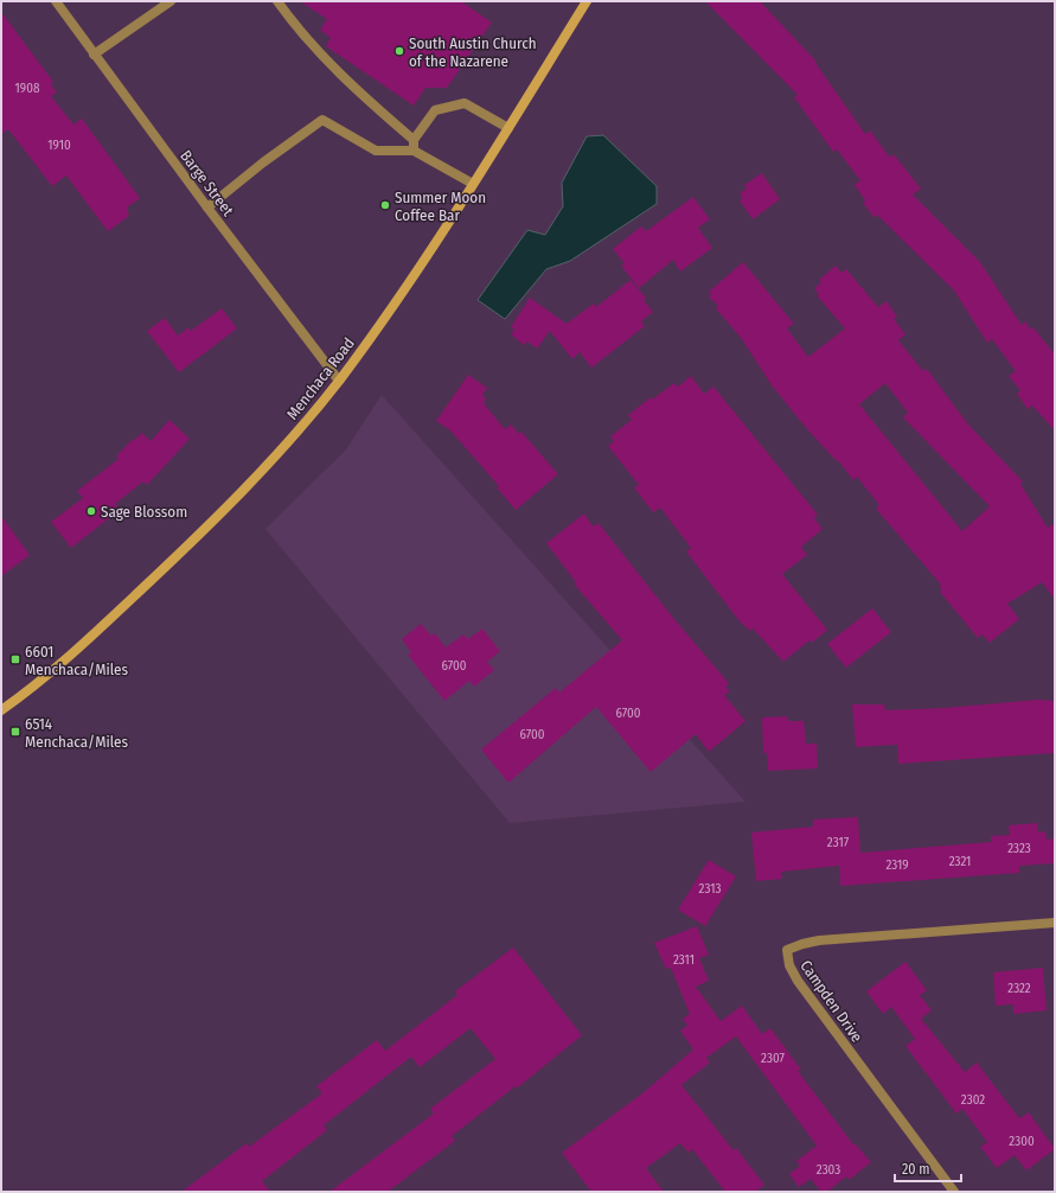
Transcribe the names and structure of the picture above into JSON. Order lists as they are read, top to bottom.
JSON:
{
  "streets": {
    "main road": ["Menchaca Road"],
    "street": ["Barge Street", "Campden Drive"]
  },
  "crossings": [
    ["Barge Street", "Menchaca Road"]
  ],
  "places": {
    "other": ["South Austin Church of the Nazarene", "Summer Moon Coffee Bar", "Sage Blossom"],
    "transit": ["6601 Menchaca/Miles", "6514 Menchaca/Miles"]
  },
  "house_numbers": [
    "1908",
    "1910",
    "6700",
    "6700",
    "6700",
    "2317",
    "2323",
    "2321",
    "2319",
    "2313",
    "2311",
    "2322",
    "2307",
    "2302",
    "2300",
    "2303"
  ],
  "scale_bar": "20 m"
}
